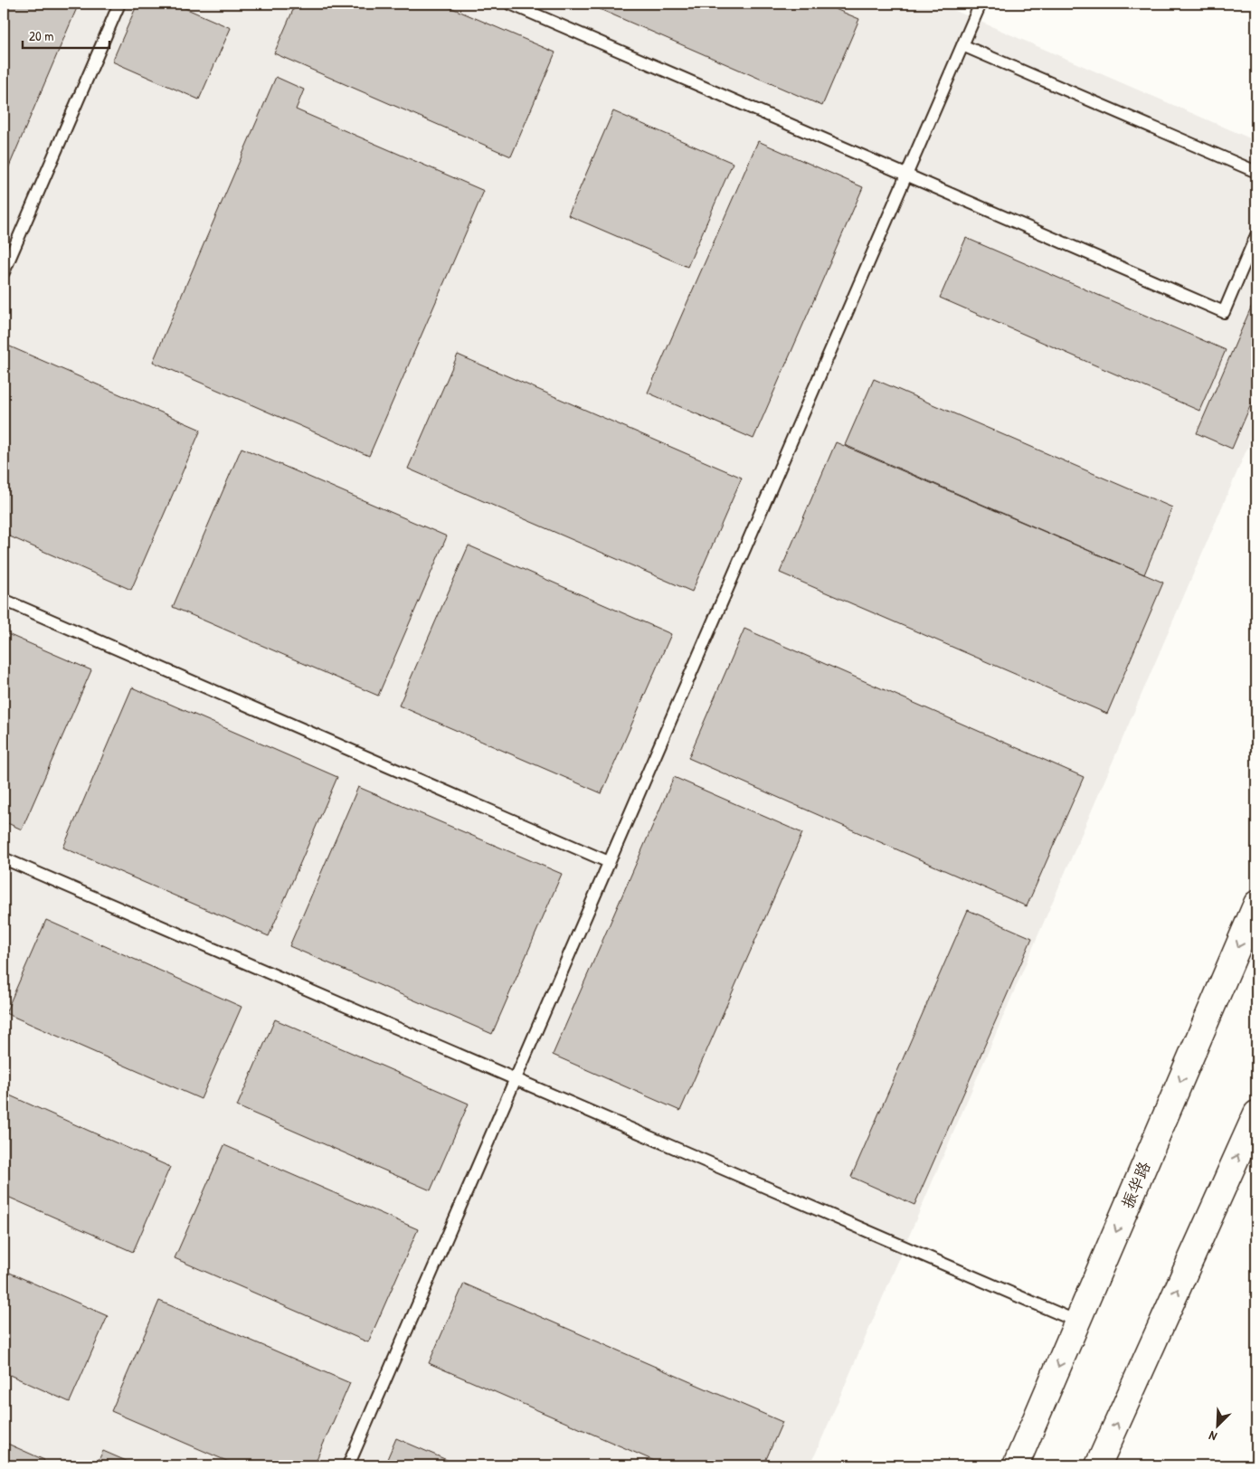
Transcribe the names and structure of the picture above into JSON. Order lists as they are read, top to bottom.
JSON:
{
  "streets": {
    "main road": ["振华路"]
  },
  "scale_bar": "20 m",
  "north": "bottom left"
}
